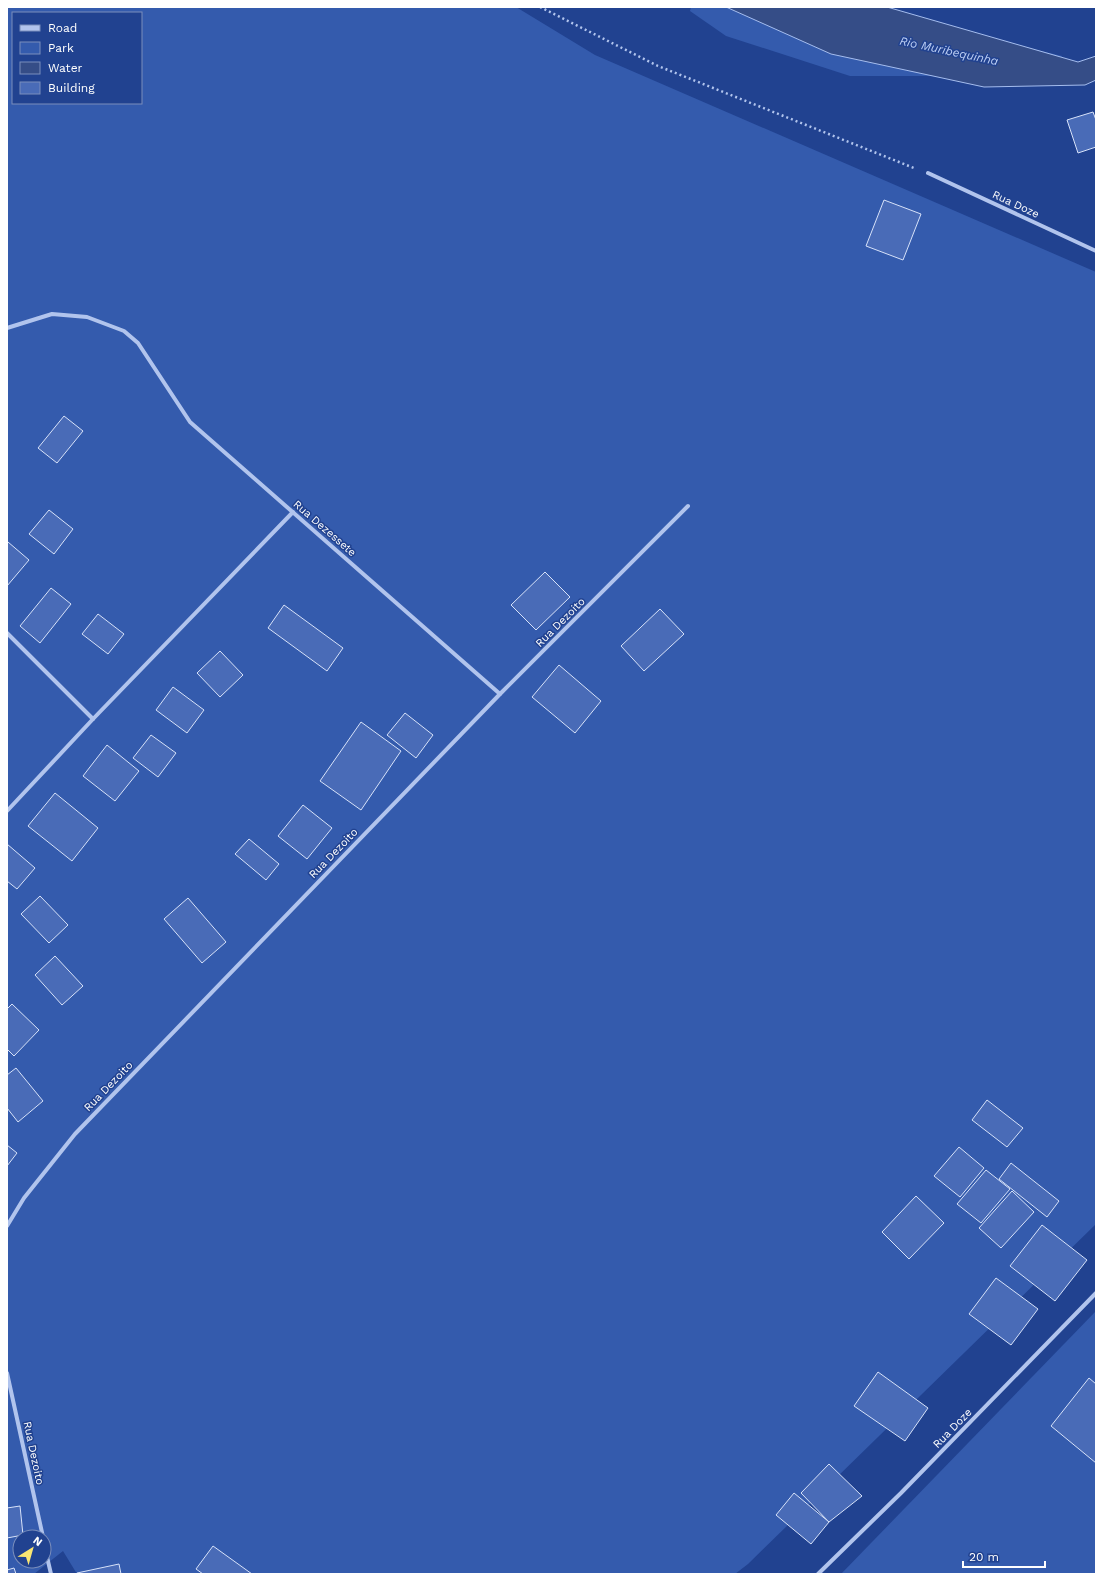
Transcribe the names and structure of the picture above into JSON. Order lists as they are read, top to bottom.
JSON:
{
  "streets": {
    "street": ["Rua Doze", "Rua Dezessete", "Rua Dezoito"]
  },
  "crossings": [
    ["Rua Dezessete", "Rua Dezoito"]
  ],
  "water": ["Rio Muribequinha"],
  "legend": [
    "Road",
    "Park",
    "Water",
    "Building"
  ],
  "scale_bar": "20 m",
  "north": "top right"
}
